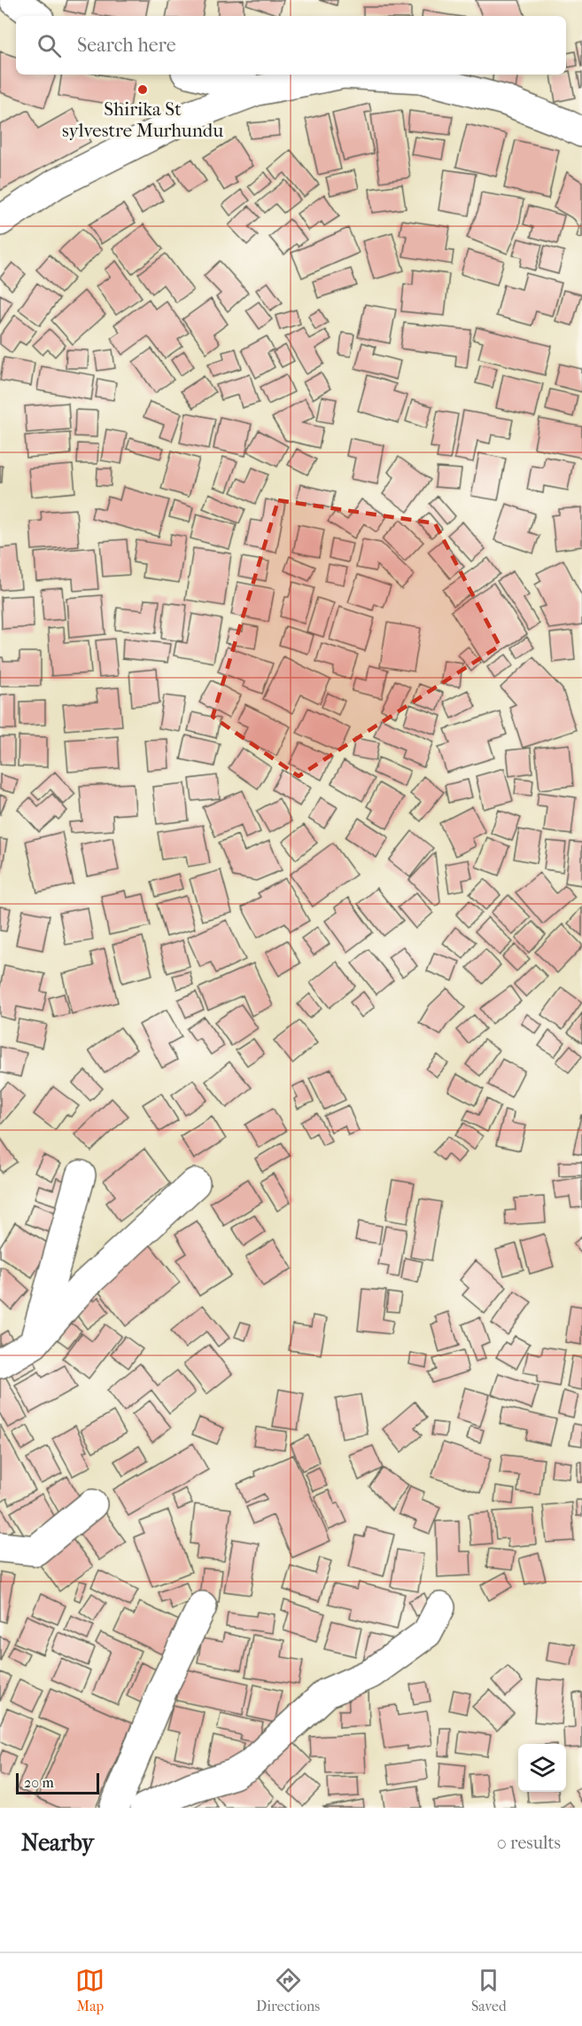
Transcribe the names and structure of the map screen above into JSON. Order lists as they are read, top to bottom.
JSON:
{
  "places": ["Shirika St sylvestre Murhundu"],
  "scale_bar": "20 m",
  "page": {
    "search": "Search here",
    "scale": "20 m",
    "heading": ["Nearby", "0 results"],
    "nav": ["Map", "Directions", "Saved"]
  }
}
